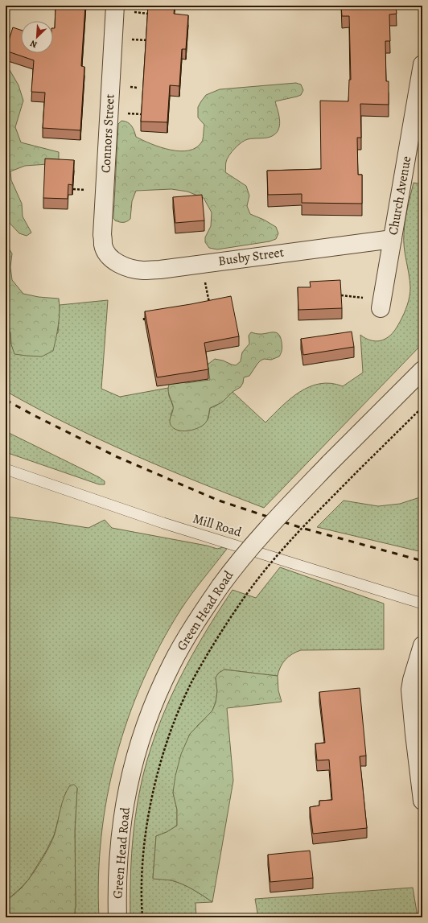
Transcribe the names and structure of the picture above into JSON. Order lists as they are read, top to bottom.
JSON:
{
  "streets": {
    "street": [
      "Connors Street",
      "Church Avenue",
      "Busby Street",
      "Green Head Road"
    ],
    "lane": ["Mill Road"]
  },
  "crossings": [
    ["Connors Street", "Busby Street"],
    ["Church Avenue", "Busby Street"]
  ],
  "north": "bottom left"
}
